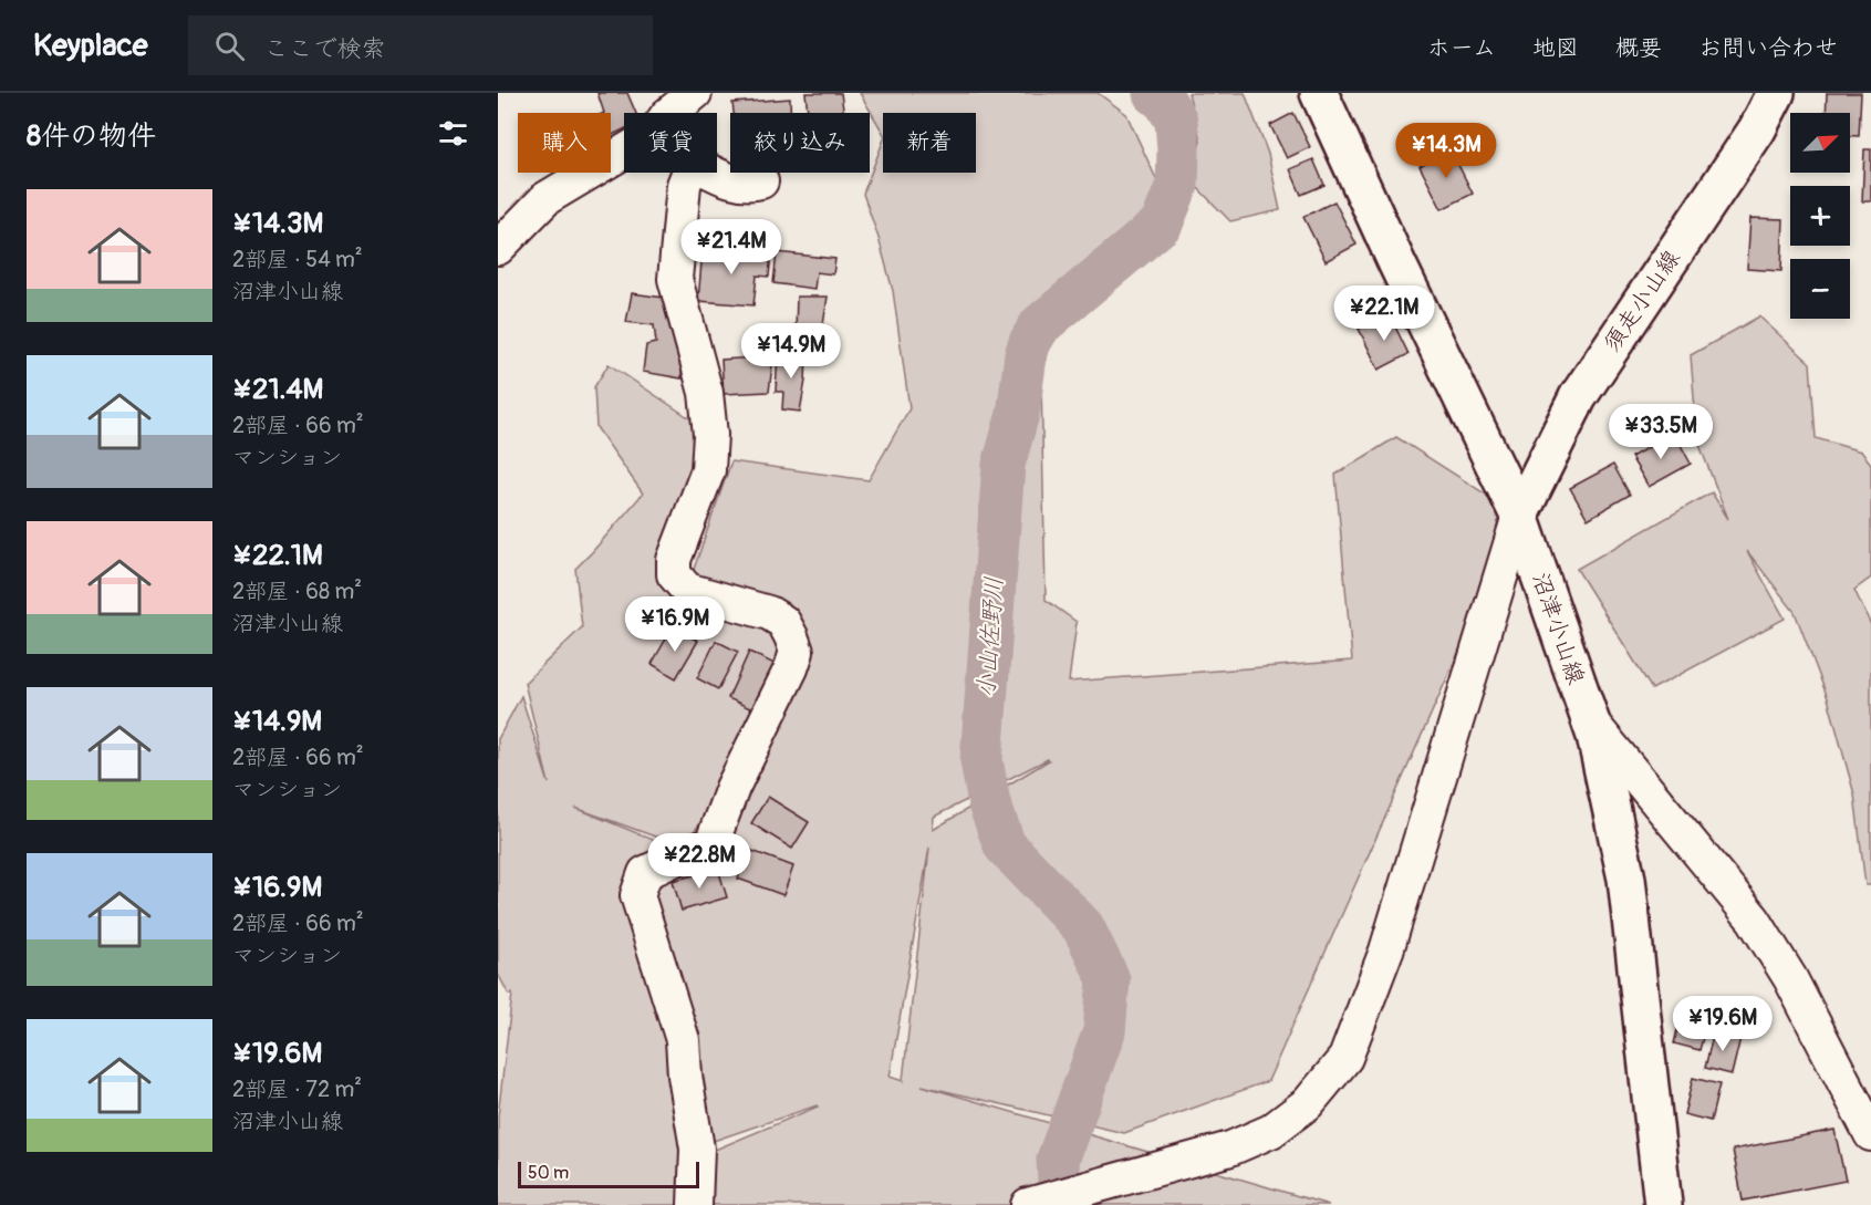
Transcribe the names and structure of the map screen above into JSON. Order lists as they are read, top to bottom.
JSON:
{
  "streets": {
    "main road": ["須走小山線", "沼津小山線"]
  },
  "crossings": [
    ["須走小山線", "沼津小山線"]
  ],
  "water": ["小山佐野川"],
  "scale_bar": "50 m",
  "north": "top right",
  "page": {
    "header": "Keyplace",
    "search": "ここで検索",
    "nav": [
      "ホーム",
      "地図",
      "概要",
      "お問い合わせ"
    ],
    "heading": "8件の物件",
    "map_buttons": ["+", "−"],
    "chip": [
      "購入",
      "賃貸",
      "絞り込み",
      "新着"
    ],
    "price": [
      "¥14.3M",
      "¥21.4M",
      "¥22.1M",
      "¥14.9M",
      "¥33.5M",
      "¥16.9M",
      "¥22.8M",
      "¥19.6M"
    ],
    "list": [
      {
        "name": "¥14.3M",
        "note": "2部屋 · 54 m² · 沼津小山線"
      },
      {
        "name": "¥21.4M",
        "note": "2部屋 · 66 m² · マンション"
      },
      {
        "name": "¥22.1M",
        "note": "2部屋 · 68 m² · 沼津小山線"
      },
      {
        "name": "¥14.9M",
        "note": "2部屋 · 66 m² · マンション"
      },
      {
        "name": "¥16.9M",
        "note": "2部屋 · 66 m² · マンション"
      },
      {
        "name": "¥19.6M",
        "note": "2部屋 · 72 m² · 沼津小山線"
      }
    ],
    "scale": "50 m"
  }
}
